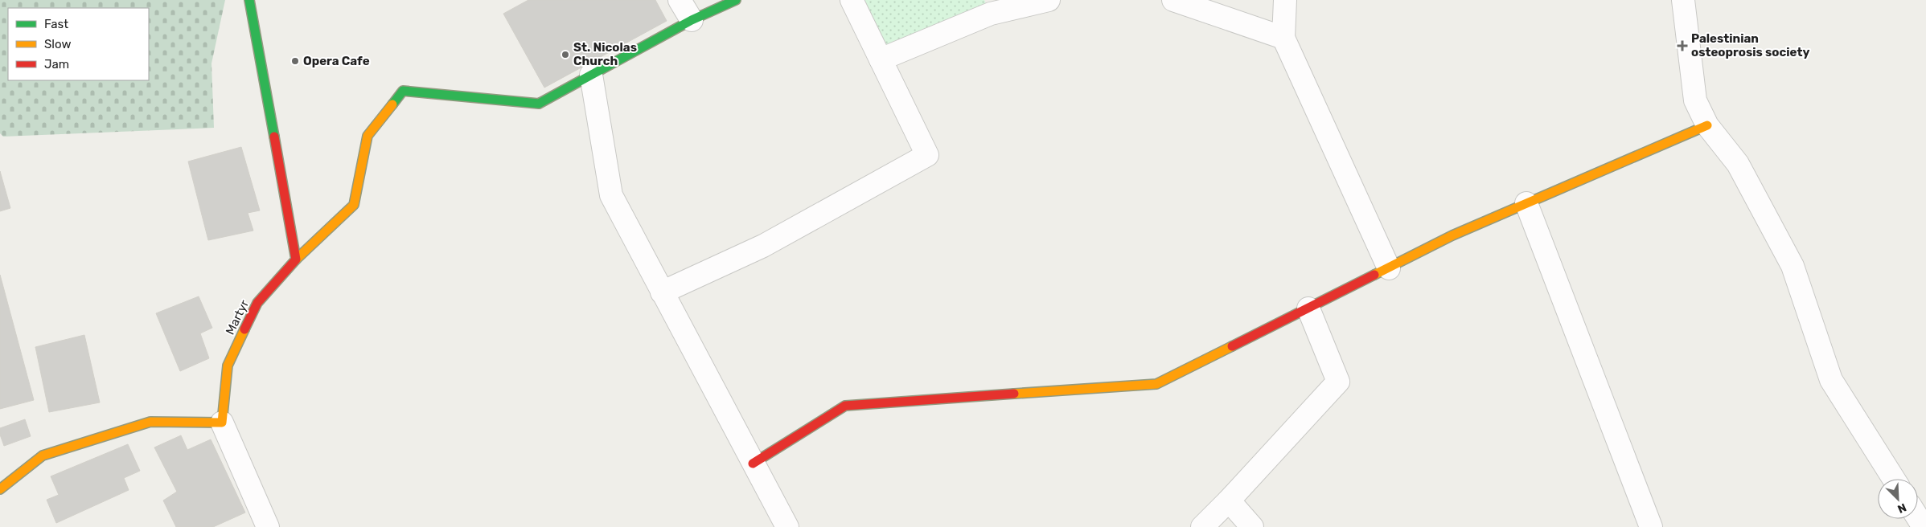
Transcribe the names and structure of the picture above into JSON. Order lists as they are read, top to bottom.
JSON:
{
  "streets": {
    "street": ["Martyr"]
  },
  "places": {
    "health": ["Palestinian osteoprosis society"],
    "other": ["St. Nicolas Church", "Opera Cafe"]
  },
  "legend": ["Fast", "Slow", "Jam"],
  "north": "bottom right"
}
